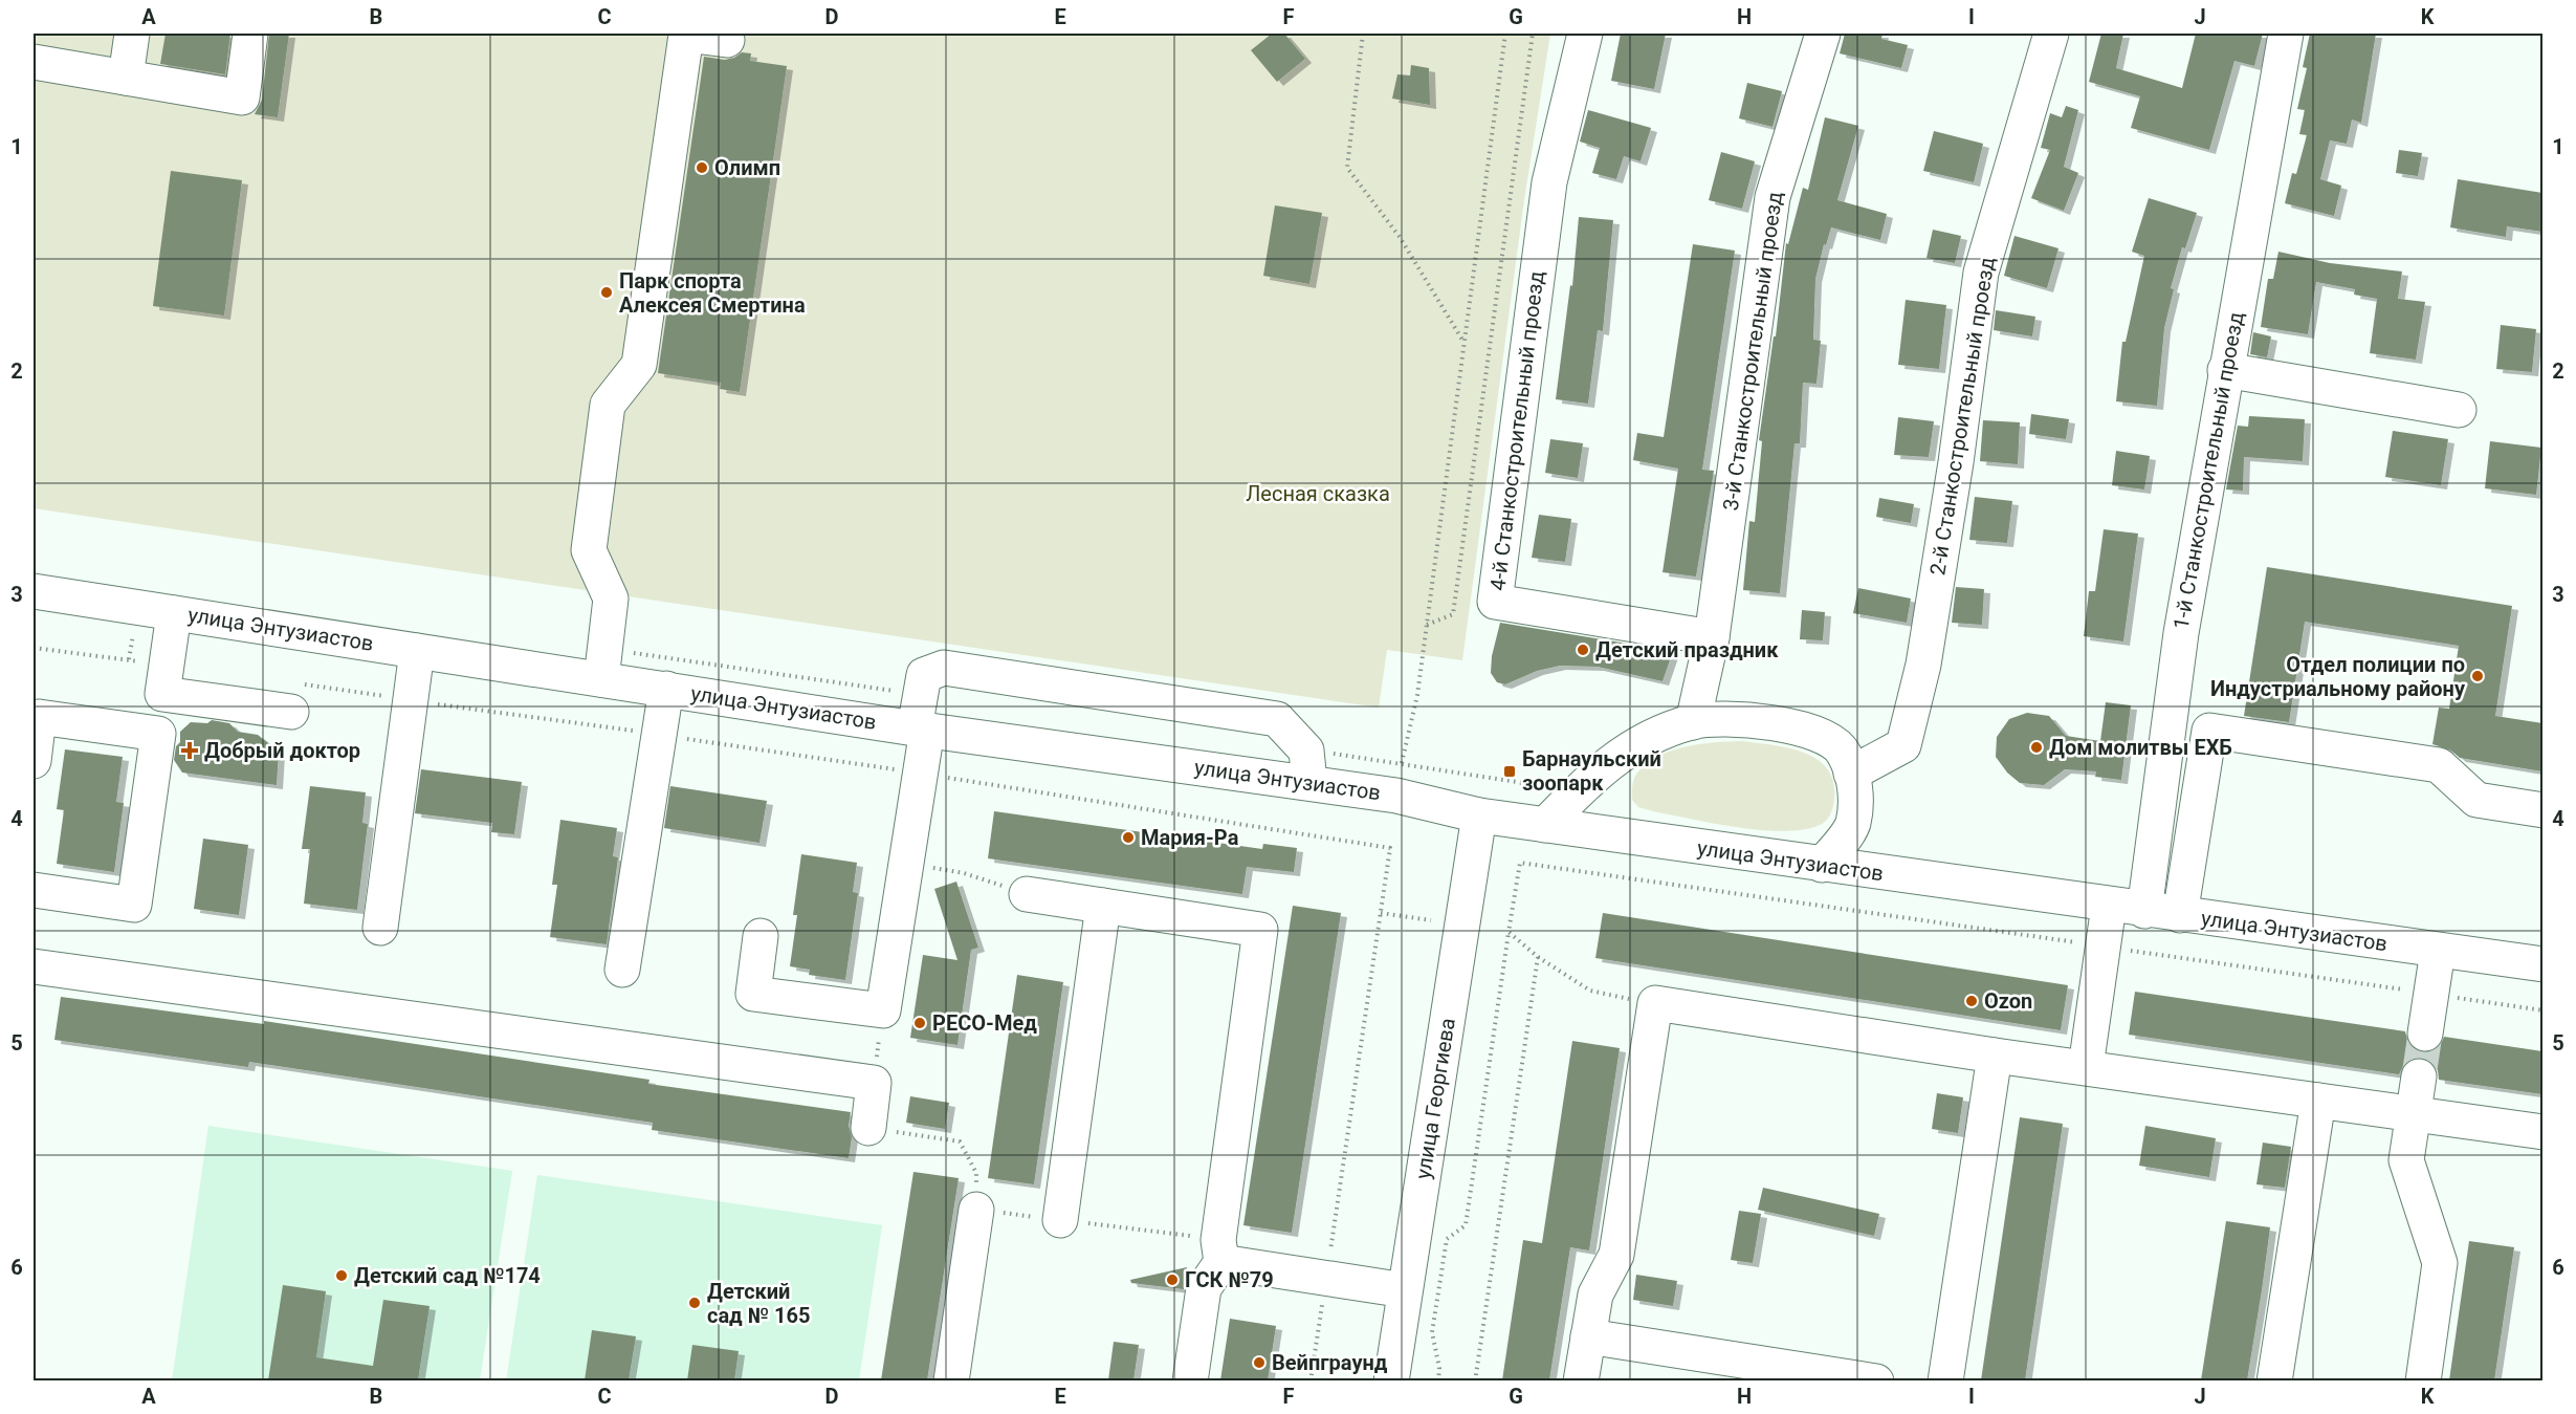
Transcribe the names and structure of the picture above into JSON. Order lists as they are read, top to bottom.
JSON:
{
  "streets": {
    "street": [
      "3-й Станкостроительный проезд",
      "2-й Станкостроительный проезд",
      "4-й Станкостроительный проезд",
      "1-й Станкостроительный проезд",
      "улица Энтузиастов",
      "улица Георгиева"
    ]
  },
  "crossings": [
    ["3-й Станкостроительный проезд", "4-й Станкостроительный проезд"],
    ["1-й Станкостроительный проезд", "улица Энтузиастов"],
    ["улица Энтузиастов", "улица Георгиева"]
  ],
  "parks": ["Лесная сказка"],
  "places": {
    "other": [
      "Олимп",
      "Парк спорта Алексея Смертина",
      "Детский праздник",
      "Отдел полиции по Индустриальному району",
      "Дом молитвы ЕХБ",
      "Мария-Ра",
      "Ozon",
      "РЕСО-Мед",
      "Детский сад №174",
      "ГСК №79",
      "Детский сад № 165",
      "Вейпграунд"
    ],
    "health": ["Добрый доктор"],
    "transit": ["Барнаульский зоопарк"]
  },
  "grid": {
    "columns": [
      "A",
      "B",
      "C",
      "D",
      "E",
      "F",
      "G",
      "H",
      "I",
      "J",
      "K"
    ],
    "rows": [
      "1",
      "2",
      "3",
      "4",
      "5",
      "6"
    ]
  }
}
